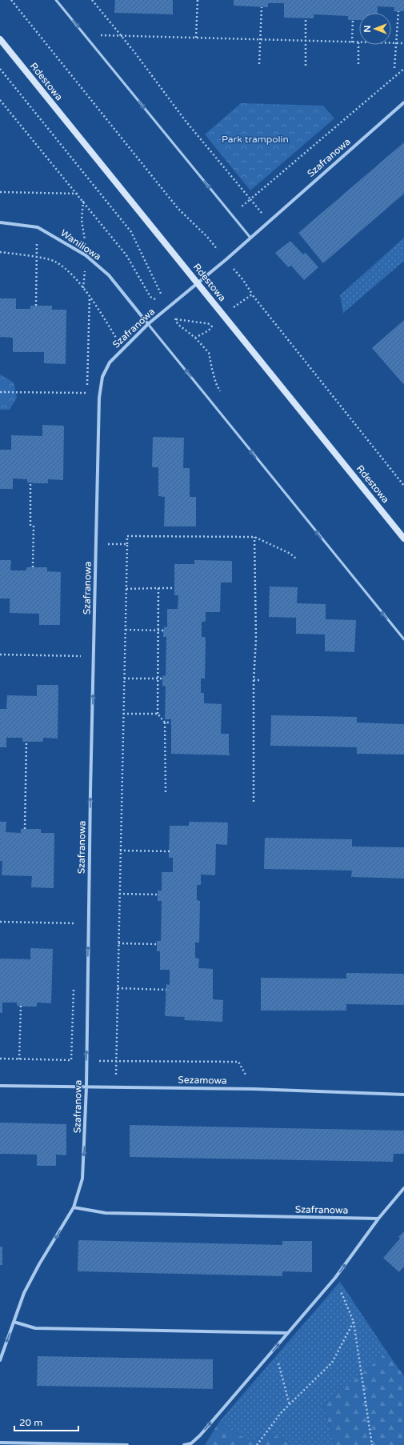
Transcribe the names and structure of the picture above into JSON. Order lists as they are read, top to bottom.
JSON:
{
  "streets": {
    "street": [
      "Rdestowa",
      "Szafranowa",
      "Waniliowa",
      "Sezamowa"
    ]
  },
  "crossings": [
    ["Rdestowa", "Szafranowa"],
    ["Szafranowa", "Waniliowa"],
    ["Szafranowa", "Sezamowa"]
  ],
  "parks": ["Park trampolin"],
  "scale_bar": "20 m",
  "north": "left"
}
